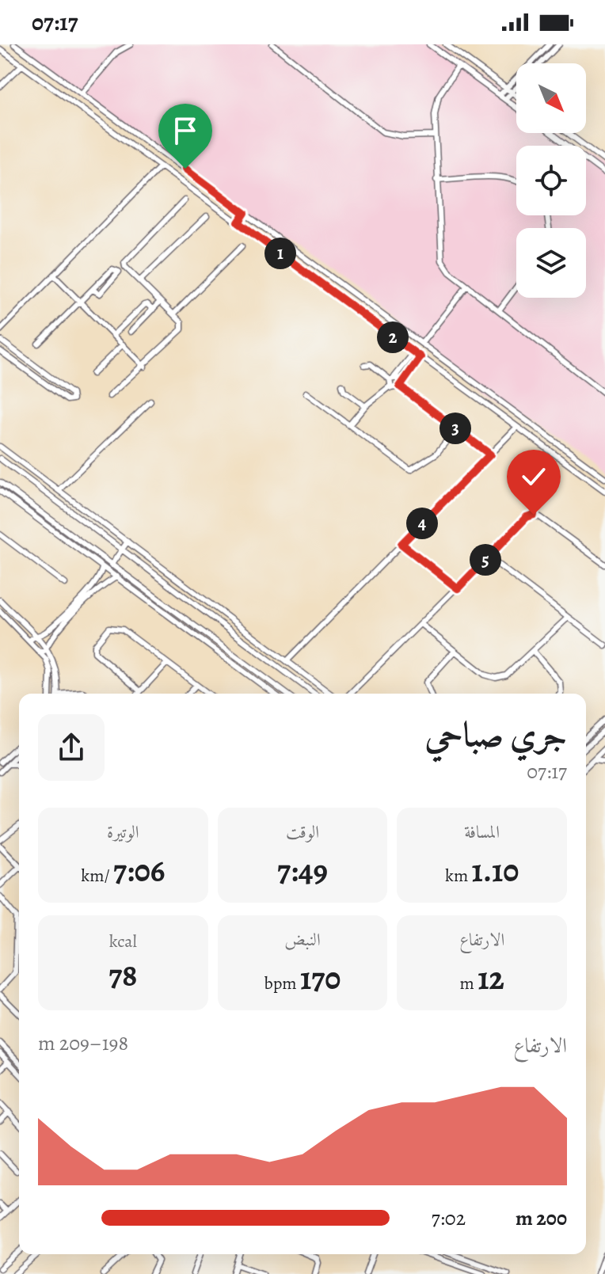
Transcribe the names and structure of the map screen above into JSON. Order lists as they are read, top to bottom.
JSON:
{
  "north": "bottom right",
  "page": {
    "status": "07:17",
    "pins": [
      "1",
      "2",
      "3",
      "4",
      "5"
    ],
    "heading": ["جري صباحي", "07:17"],
    "stats": [
      ["المسافة", "1.10 km"],
      ["الوقت", "7:49"],
      ["الوتيرة", "7:06 /km"],
      ["الارتفاع", "12 m"],
      ["النبض", "170 bpm"],
      ["kcal", "78"]
    ],
    "chart": ["الارتفاع", "198–209 m"],
    "list": [
      {
        "name": "200 m",
        "note": "7:02"
      }
    ]
  }
}
